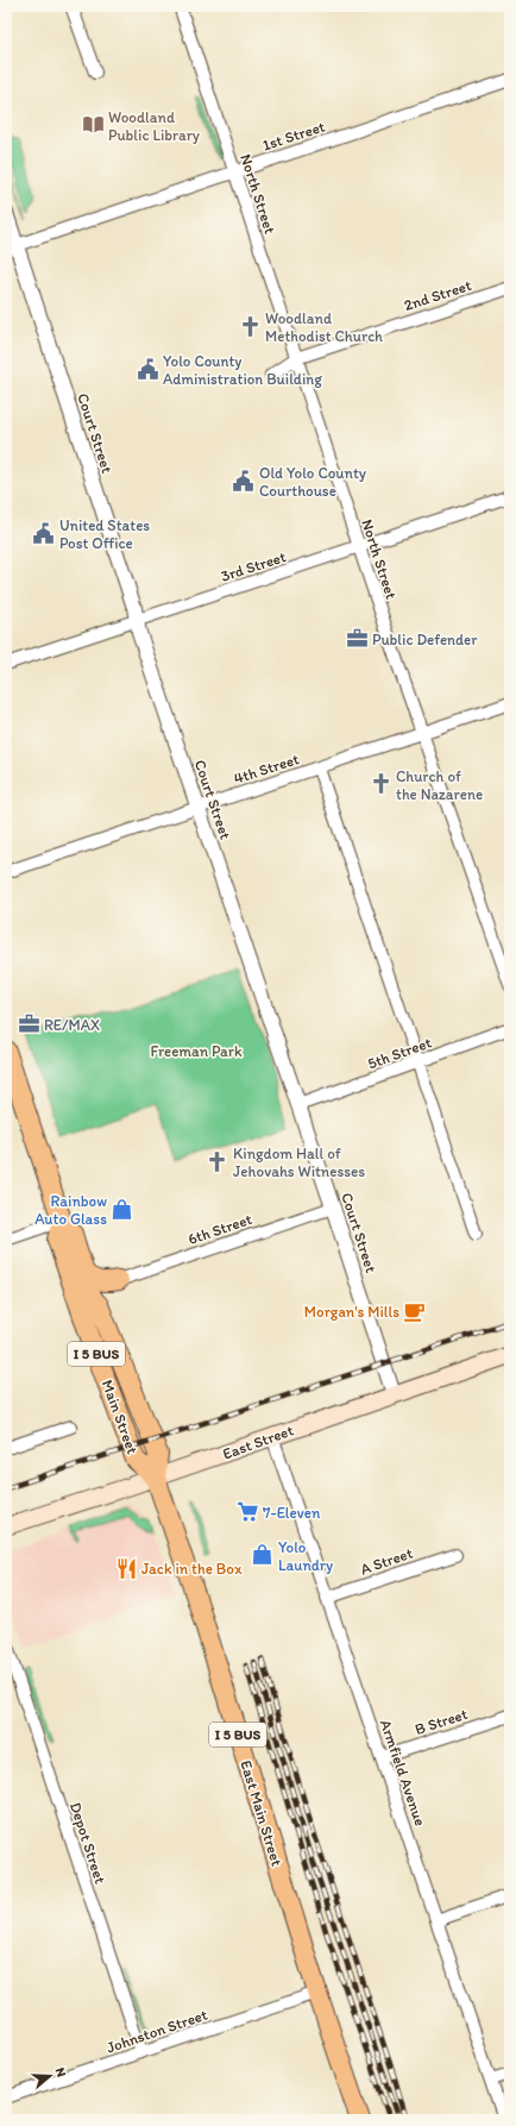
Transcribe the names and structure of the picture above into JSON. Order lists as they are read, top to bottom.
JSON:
{
  "streets": {
    "main road": [
      "I 5 BUS",
      "Main Street",
      "East Street",
      "East Main Street"
    ],
    "street": [
      "1st Street",
      "North Street",
      "2nd Street",
      "Court Street",
      "3rd Street",
      "4th Street",
      "5th Street",
      "6th Street",
      "A Street",
      "B Street",
      "Armfield Avenue",
      "Depot Street",
      "Johnston Street"
    ]
  },
  "crossings": [
    ["1st Street", "North Street"],
    ["1st Street", "Court Street"],
    ["North Street", "2nd Street"],
    ["North Street", "3rd Street"],
    ["North Street", "4th Street"],
    ["Court Street", "3rd Street"],
    ["Court Street", "4th Street"],
    ["Court Street", "5th Street"],
    ["Court Street", "6th Street"],
    ["Court Street", "East Street"],
    ["Main Street", "East Street"],
    ["Main Street", "East Main Street"],
    ["East Street", "Armfield Avenue"],
    ["East Street", "East Main Street"],
    ["A Street", "Armfield Avenue"],
    ["B Street", "Armfield Avenue"],
    ["East Main Street", "Johnston Street"],
    ["Depot Street", "Johnston Street"]
  ],
  "parks": ["Freeman Park"],
  "places": {
    "library": ["Woodland Public Library"],
    "church": ["Woodland Methodist Church", "Church of the Nazarene", "Kingdom Hall of Jehovahs Witnesses"],
    "public building": ["Yolo County Administration Building", "Old Yolo County Courthouse", "United States Post Office"],
    "office": ["Public Defender", "RE/MAX"],
    "shop": ["Rainbow Auto Glass", "Yolo Laundry"],
    "cafe": ["Morgan's Mills"],
    "supermarket": ["7-Eleven"],
    "restaurant": ["Jack in the Box"]
  },
  "north": "right"
}
